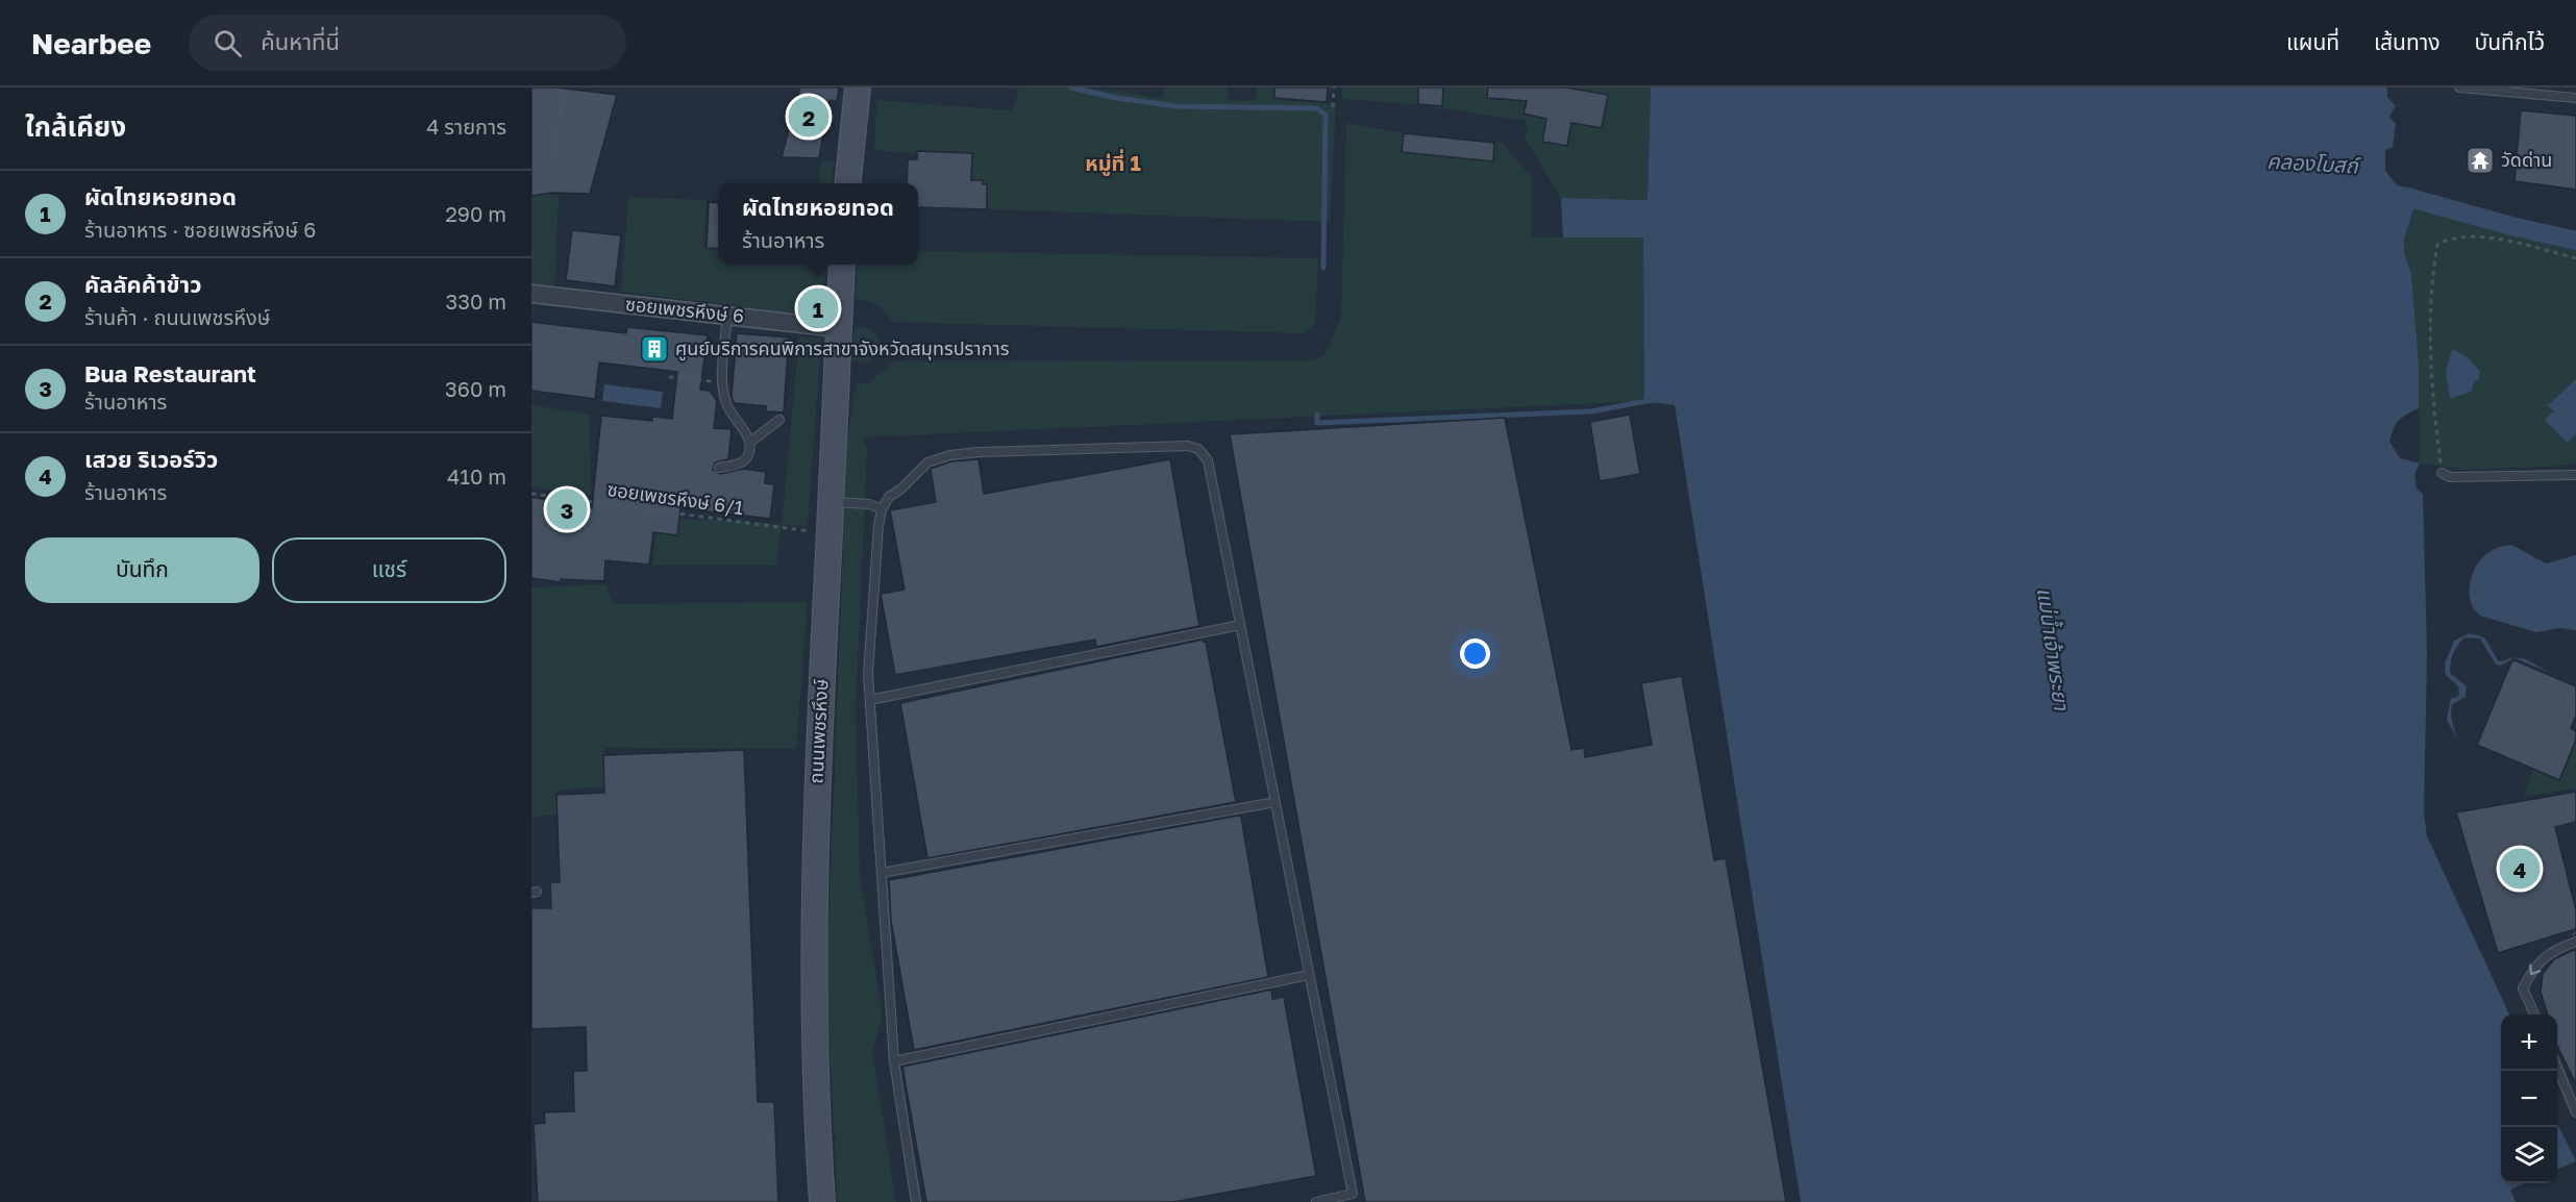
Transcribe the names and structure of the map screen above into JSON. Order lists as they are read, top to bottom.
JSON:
{
  "streets": {
    "main road": ["ถนนเพชรหึงษ์"],
    "street": ["ซอยเพชรหึงษ์ 6"],
    "path": ["ซอยเพชรหึงษ์ 6/1"]
  },
  "crossings": [
    ["ซอยเพชรหึงษ์ 6", "ถนนเพชรหึงษ์"]
  ],
  "districts": ["หมู่ที่ 1"],
  "water": ["คลองโบสถ์", "แม่น้ำเจ้าพระยา"],
  "places": {
    "temple": ["วัดด่าน"],
    "building": ["ศูนย์บริการคนพิการสาขาจังหวัดสมุทรปราการ"]
  },
  "page": {
    "header": "Nearbee",
    "search": "ค้นหาที่นี่",
    "nav": ["แผนที่", "เส้นทาง", "บันทึกไว้"],
    "heading": ["ใกล้เคียง", "4 รายการ"],
    "pins": [
      "2",
      "1",
      "3",
      "4"
    ],
    "list": [
      {
        "mark": "1",
        "name": "ผัดไทยหอยทอด",
        "note": "ร้านอาหาร · ซอยเพชรหึงษ์ 6",
        "value": "290 m"
      },
      {
        "mark": "2",
        "name": "คัลลัคค้าข้าว",
        "note": "ร้านค้า · ถนนเพชรหึงษ์",
        "value": "330 m"
      },
      {
        "mark": "3",
        "name": "Bua Restaurant",
        "note": "ร้านอาหาร",
        "value": "360 m"
      },
      {
        "mark": "4",
        "name": "เสวย ริเวอร์วิว",
        "note": "ร้านอาหาร",
        "value": "410 m"
      }
    ],
    "popup": ["ผัดไทยหอยทอด", "ร้านอาหาร"],
    "buttons": ["บันทึก", "แชร์"],
    "map_buttons": ["+", "−"]
  }
}
